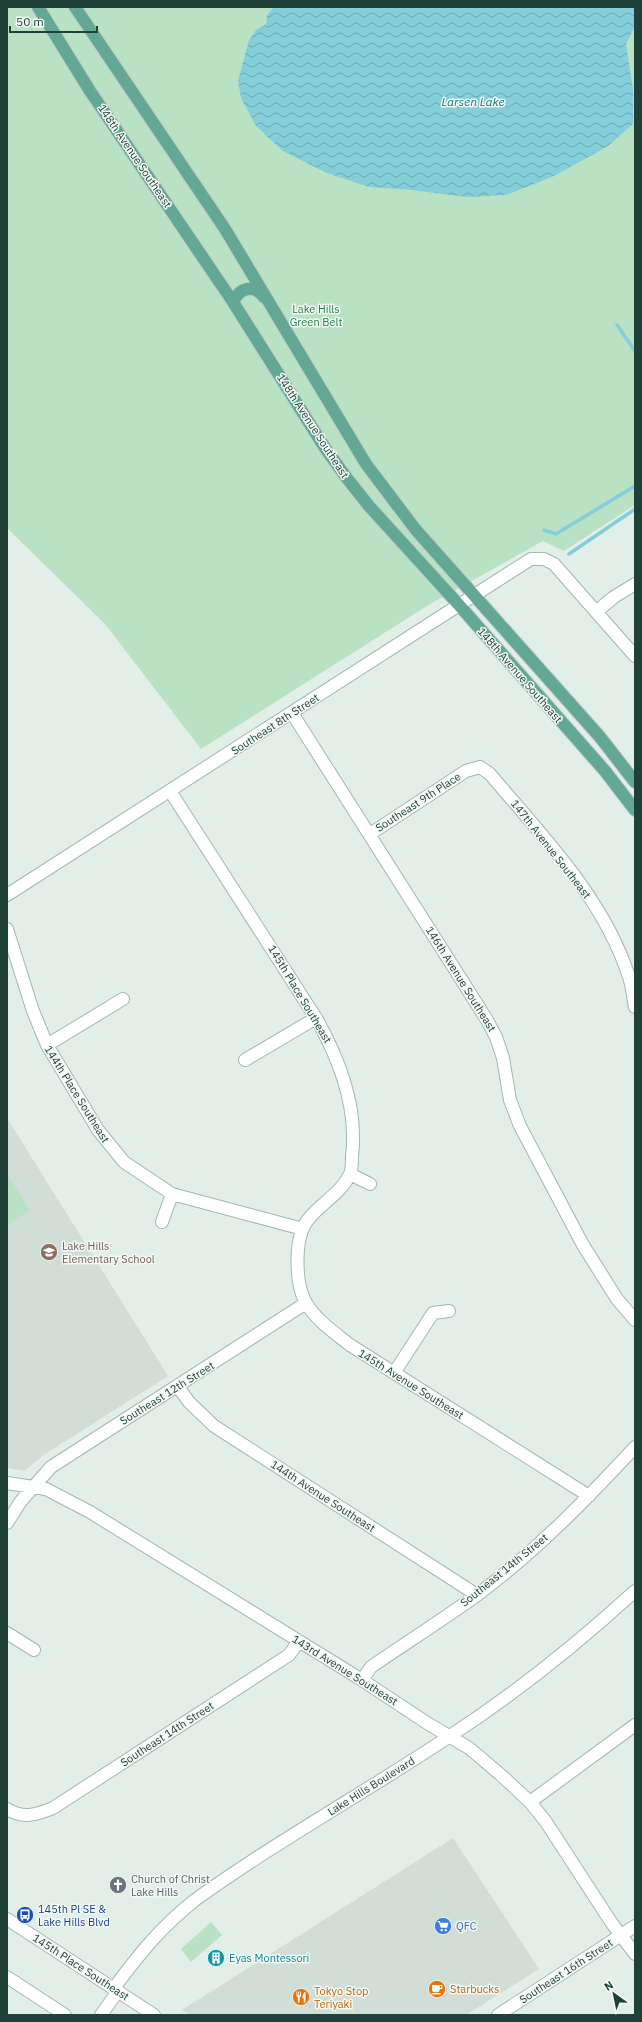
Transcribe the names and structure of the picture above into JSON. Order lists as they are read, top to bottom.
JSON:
{
  "streets": {
    "main road": ["148th Avenue Southeast"],
    "street": [
      "Southeast 8th Street",
      "Southeast 9th Place",
      "147th Avenue Southeast",
      "146th Avenue Southeast",
      "145th Place Southeast",
      "144th Place Southeast",
      "145th Avenue Southeast",
      "Southeast 12th Street",
      "144th Avenue Southeast",
      "Southeast 14th Street",
      "143rd Avenue Southeast",
      "Lake Hills Boulevard",
      "Southeast 16th Street"
    ]
  },
  "crossings": [
    ["148th Avenue Southeast", "Southeast 8th Street"],
    ["Southeast 8th Street", "146th Avenue Southeast"],
    ["Southeast 8th Street", "145th Place Southeast"],
    ["Southeast 9th Place", "147th Avenue Southeast"],
    ["Southeast 9th Place", "146th Avenue Southeast"],
    ["145th Place Southeast", "144th Place Southeast"],
    ["145th Place Southeast", "145th Avenue Southeast"],
    ["145th Place Southeast", "Lake Hills Boulevard"],
    ["144th Place Southeast", "145th Avenue Southeast"],
    ["145th Avenue Southeast", "Southeast 12th Street"],
    ["145th Avenue Southeast", "Southeast 14th Street"],
    ["Southeast 12th Street", "144th Avenue Southeast"],
    ["Southeast 12th Street", "143rd Avenue Southeast"],
    ["144th Avenue Southeast", "Southeast 14th Street"],
    ["Southeast 14th Street", "143rd Avenue Southeast"],
    ["143rd Avenue Southeast", "Lake Hills Boulevard"],
    ["143rd Avenue Southeast", "Southeast 16th Street"]
  ],
  "water": ["Larsen Lake"],
  "parks": ["Lake Hills Green Belt"],
  "places": {
    "school or university": ["Lake Hills Elementary School"],
    "church": ["Church of Christ Lake Hills"],
    "bus stop": ["145th Pl SE & Lake Hills Blvd"],
    "supermarket": ["QFC"],
    "building": ["Eyas Montessori"],
    "cafe": ["Starbucks"],
    "restaurant": ["Tokyo Stop Teriyaki"]
  },
  "scale_bar": "50 m",
  "north": "top left"
}
